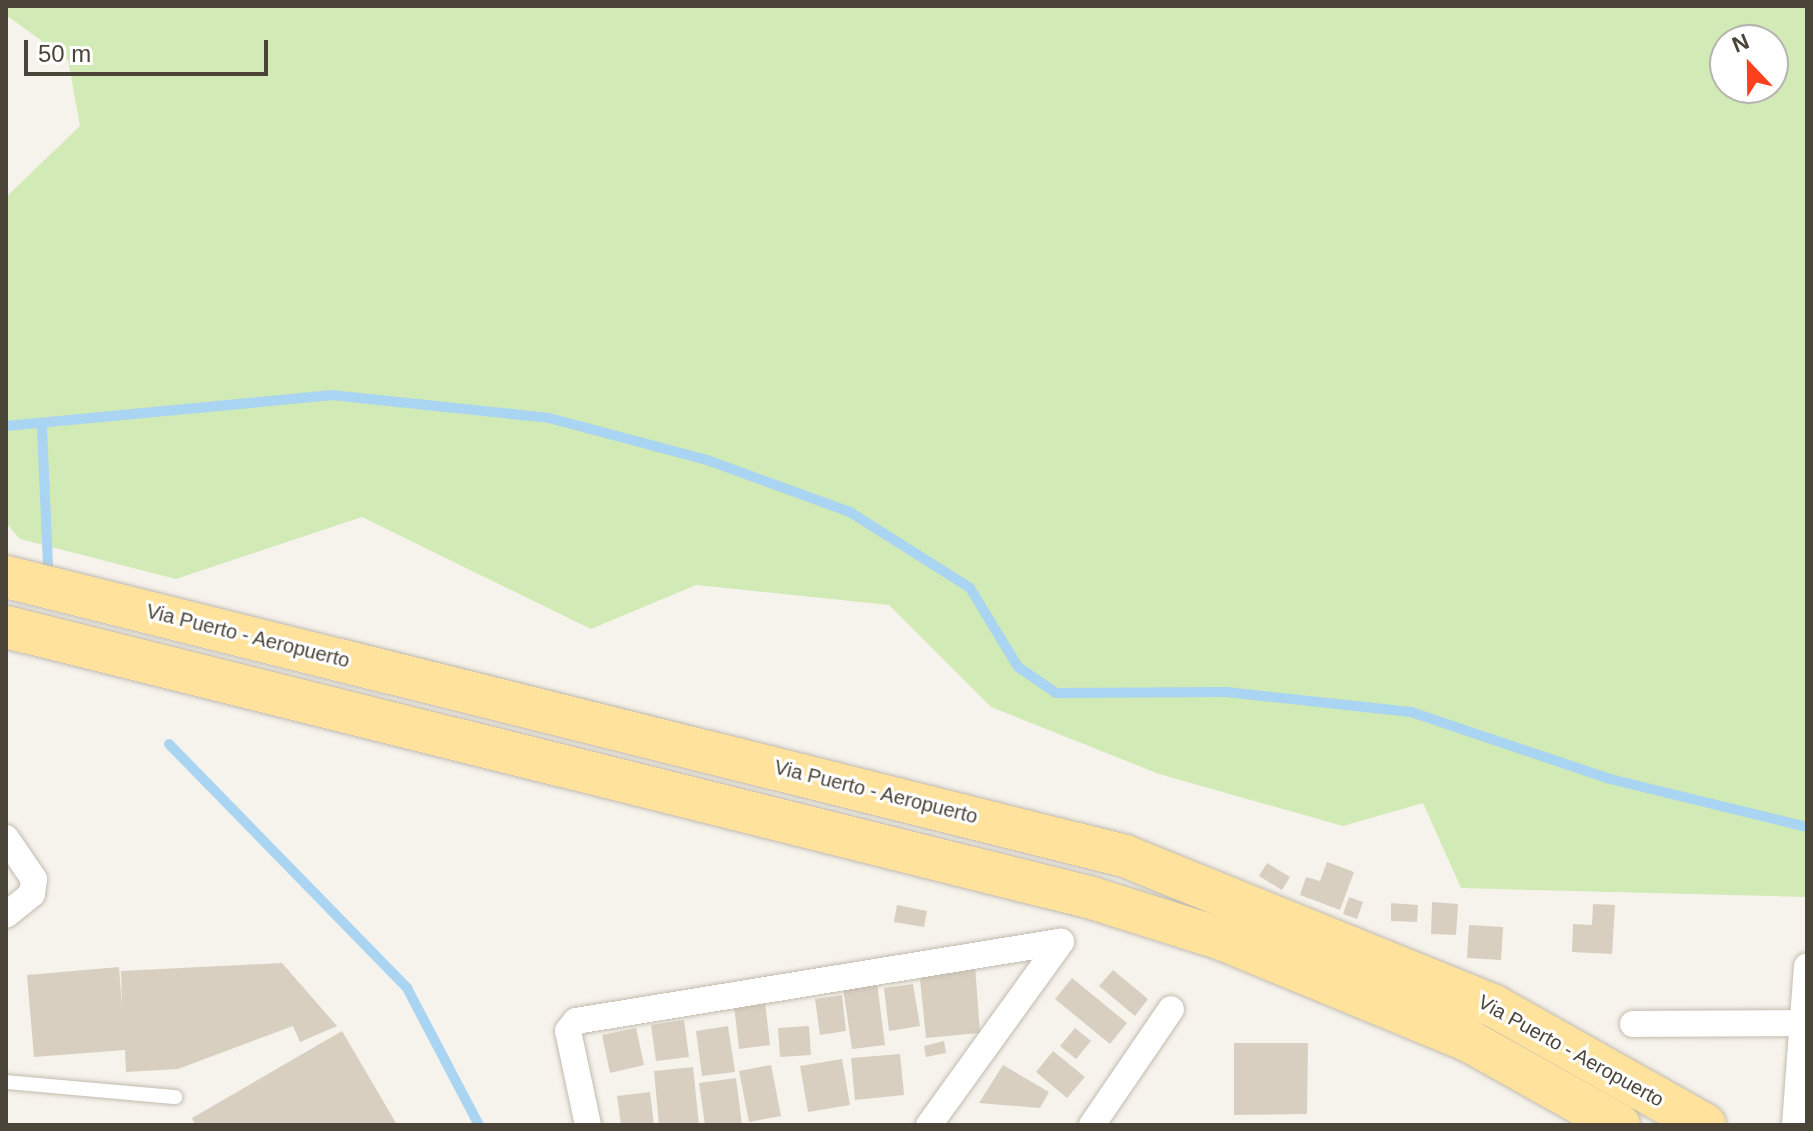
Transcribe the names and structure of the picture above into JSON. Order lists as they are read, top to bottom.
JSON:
{
  "streets": {
    "main road": ["Via Puerto - Aeropuerto"]
  },
  "scale_bar": "50 m",
  "north": "top"
}
